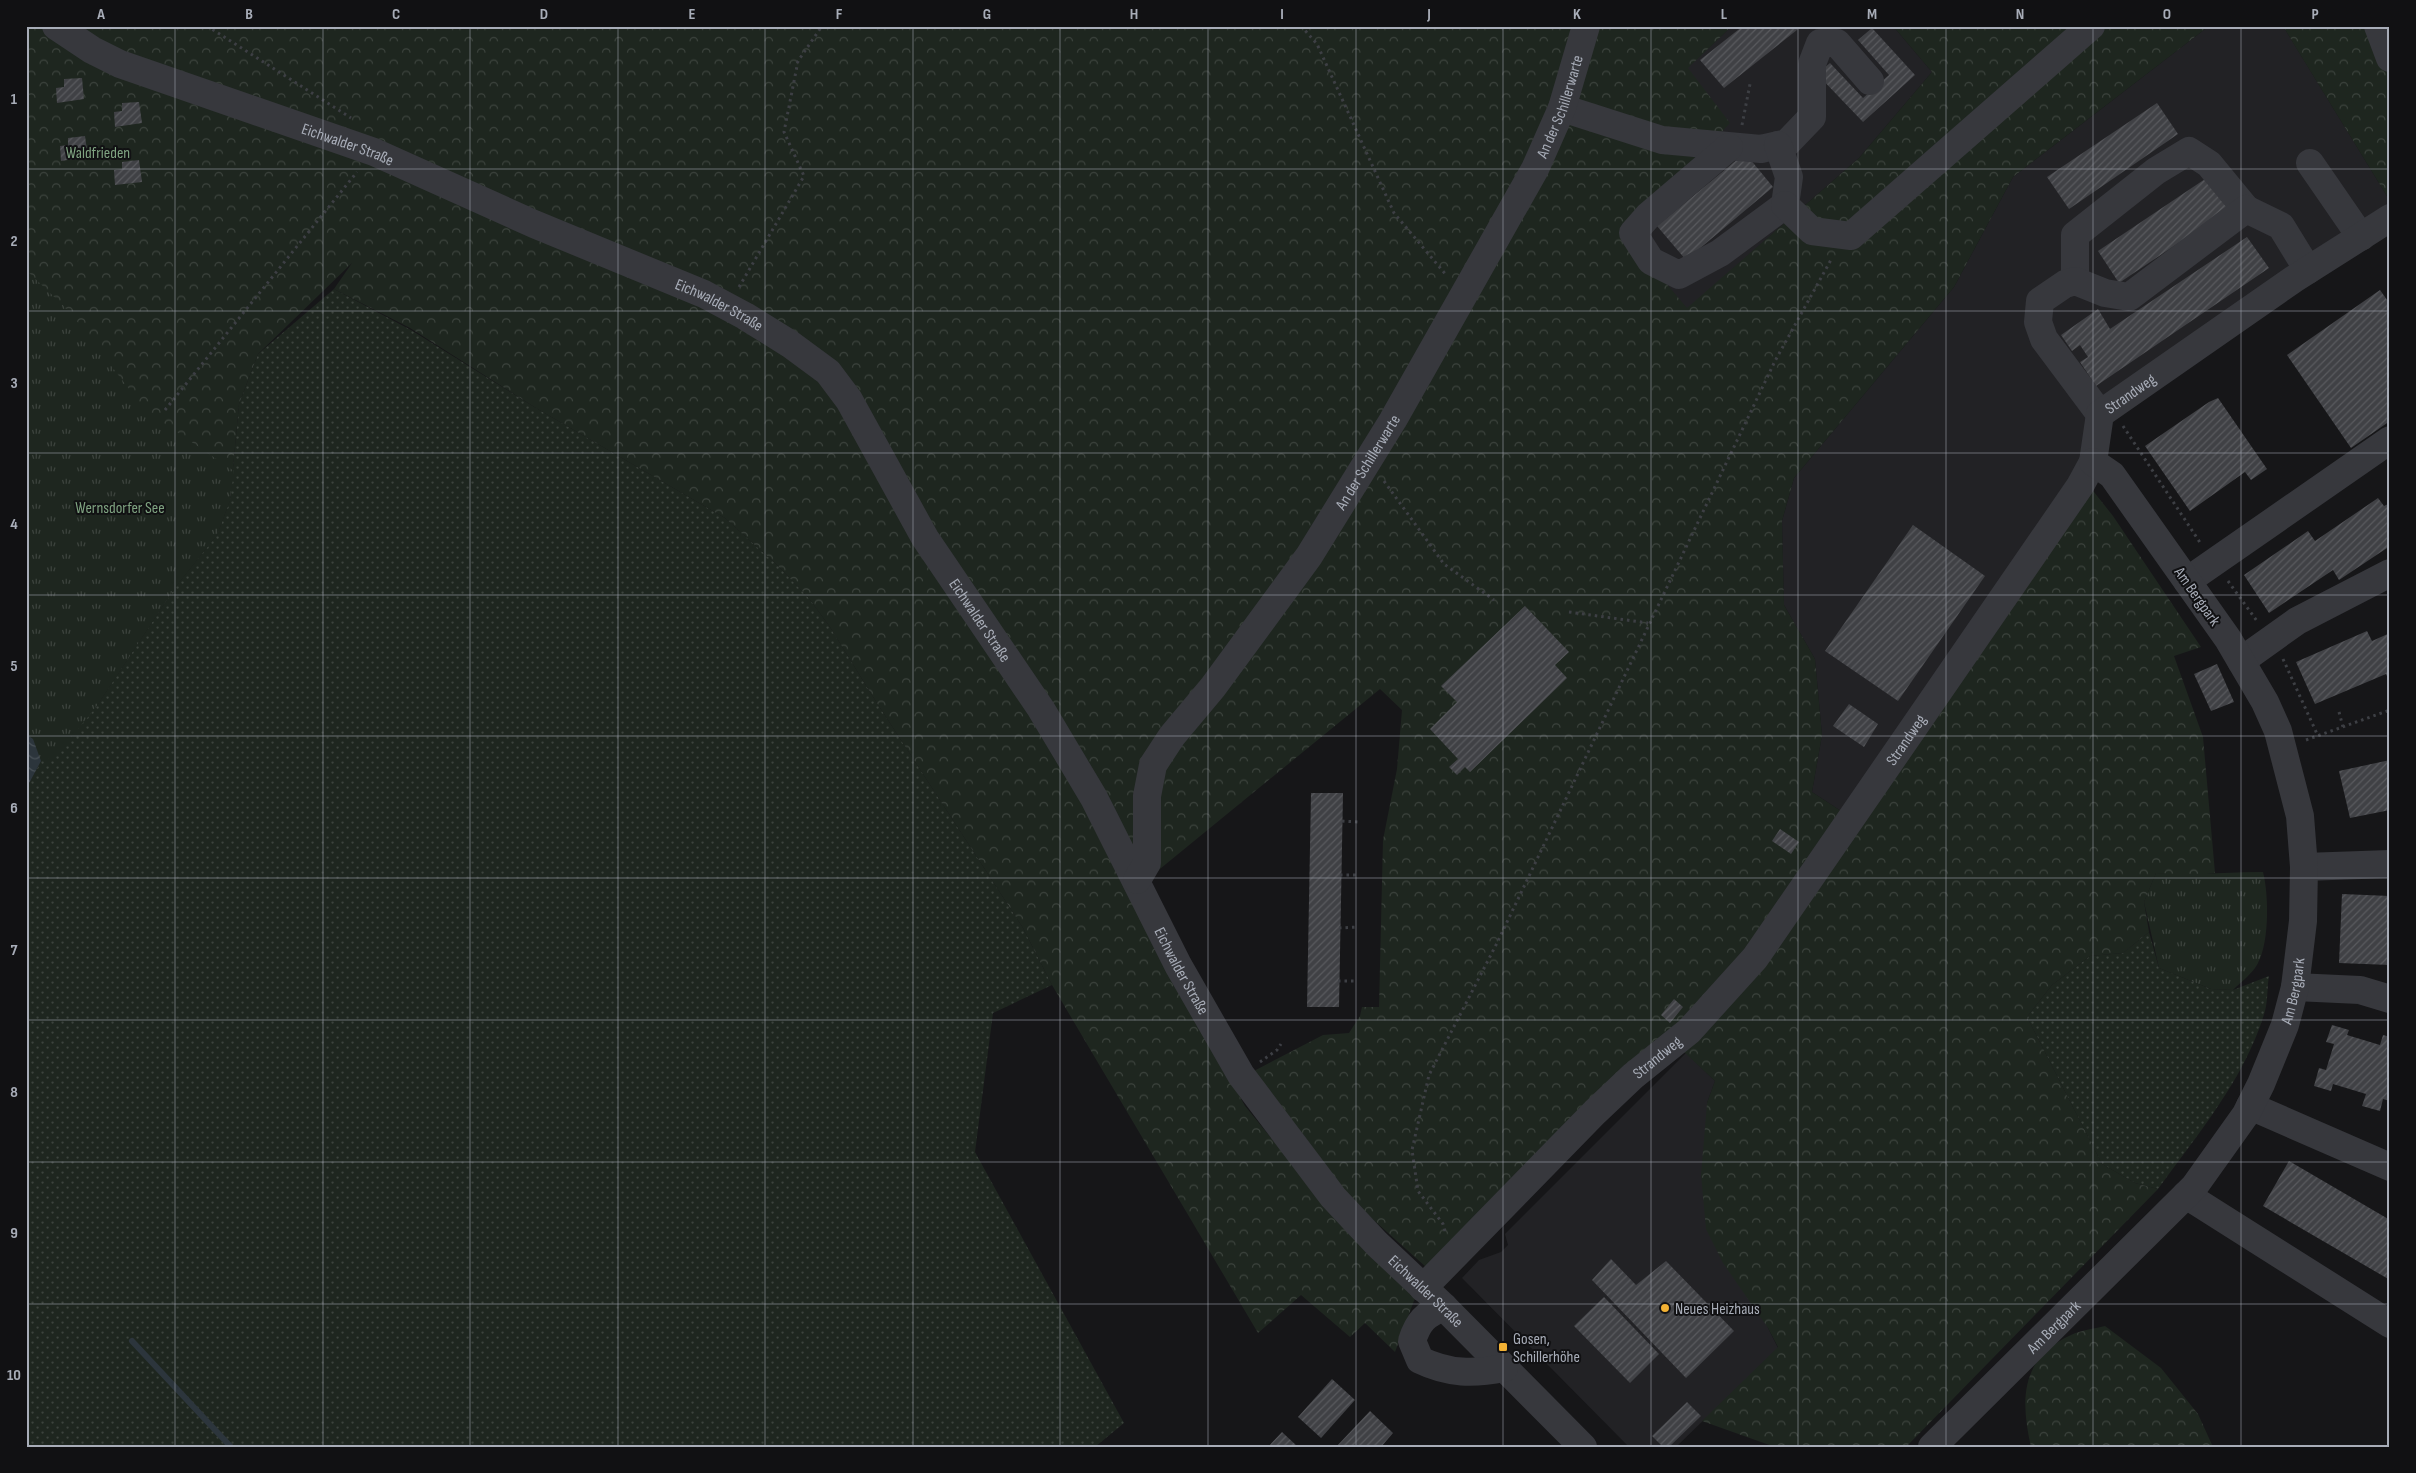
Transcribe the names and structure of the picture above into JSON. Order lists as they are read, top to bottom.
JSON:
{
  "streets": {
    "street": [
      "An der Schillerwarte",
      "Eichwalder Straße",
      "Strandweg",
      "Am Bergpark"
    ]
  },
  "crossings": [
    ["An der Schillerwarte", "Eichwalder Straße"],
    ["Eichwalder Straße", "Strandweg"],
    ["Strandweg", "Am Bergpark"]
  ],
  "parks": ["Waldfrieden", "Wernsdorfer See"],
  "places": {
    "other": ["Neues Heizhaus"],
    "transit": ["Gosen, Schillerhöhe"]
  },
  "grid": {
    "columns": [
      "A",
      "B",
      "C",
      "D",
      "E",
      "F",
      "G",
      "H",
      "I",
      "J",
      "K",
      "L",
      "M",
      "N",
      "O",
      "P"
    ],
    "rows": [
      "1",
      "2",
      "3",
      "4",
      "5",
      "6",
      "7",
      "8",
      "9",
      "10"
    ]
  }
}
